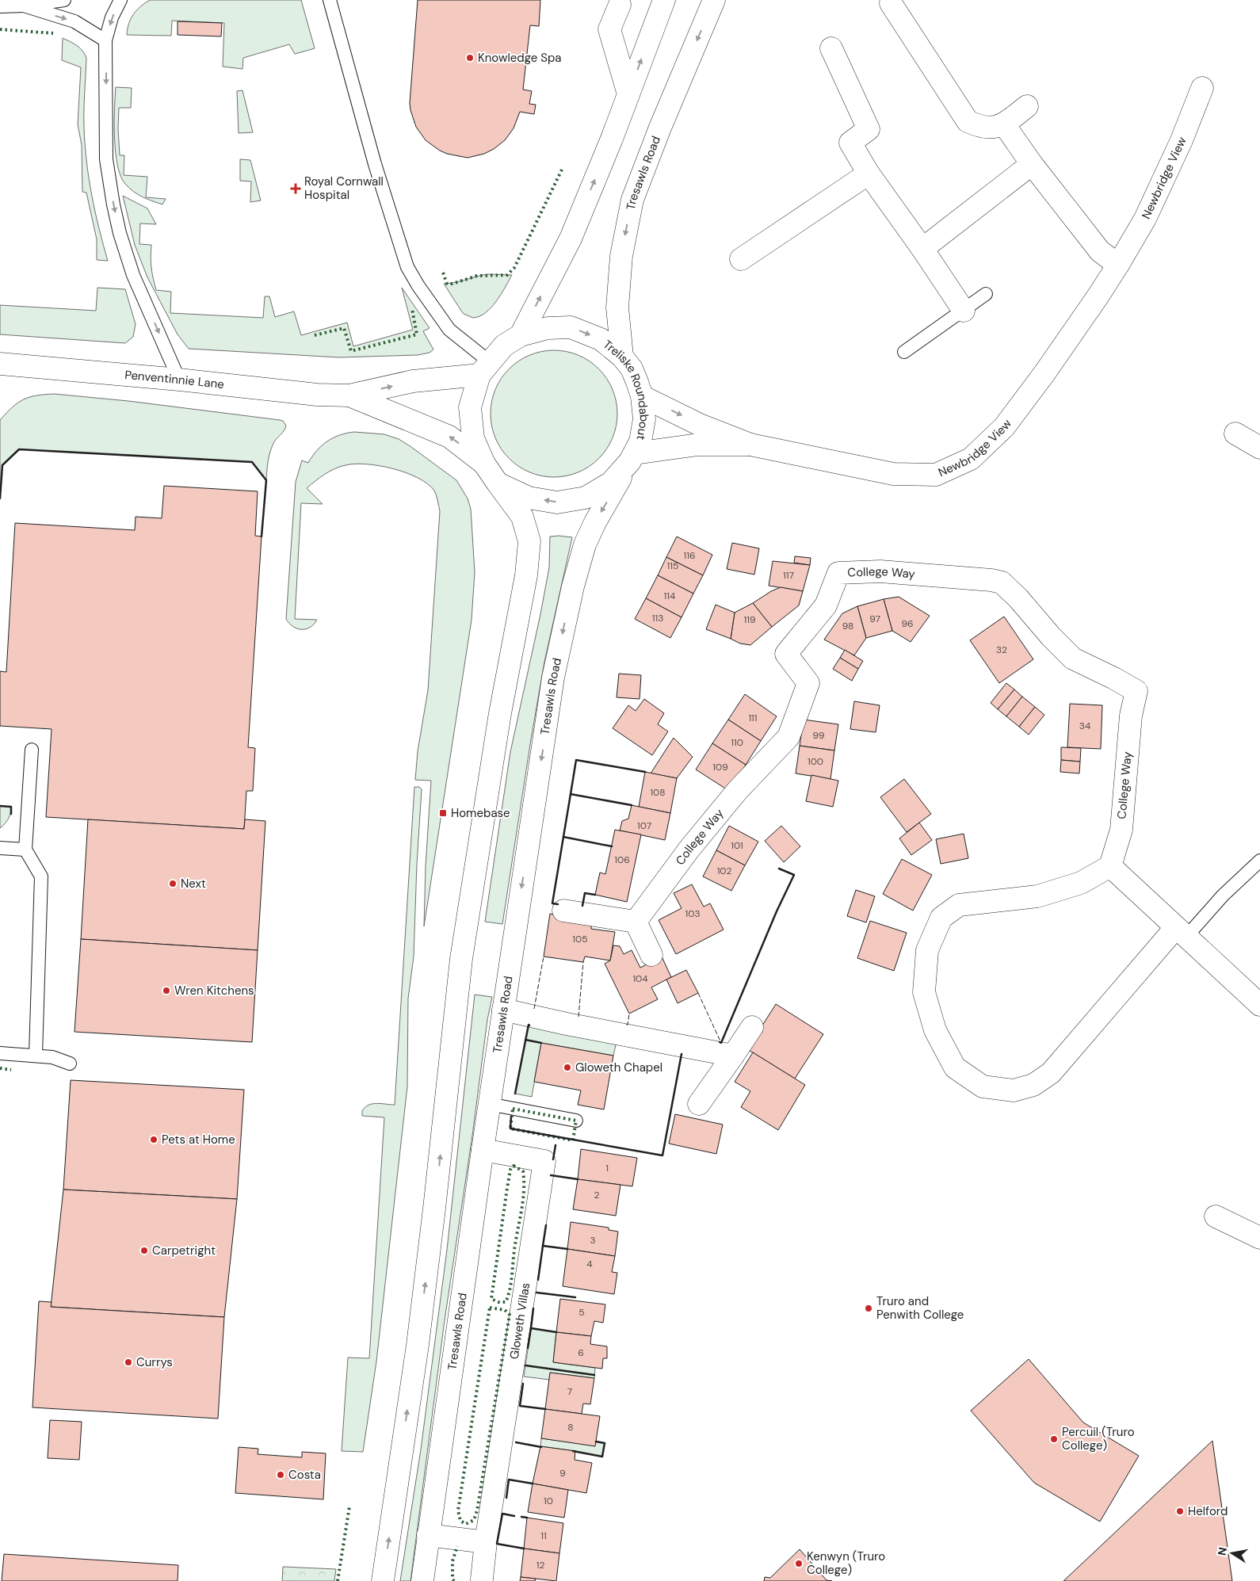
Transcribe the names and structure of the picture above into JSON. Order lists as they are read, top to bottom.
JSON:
{
  "streets": {
    "main road": [
      "Tresawls Road",
      "Newbridge View",
      "Penventinnie Lane",
      "Treliske Roundabout",
      "College Way",
      "Gloweth Villas"
    ]
  },
  "crossings": [
    ["Tresawls Road", "Newbridge View"],
    ["Tresawls Road", "Treliske Roundabout"],
    ["Tresawls Road", "Gloweth Villas"],
    ["Newbridge View", "Treliske Roundabout"],
    ["Penventinnie Lane", "Treliske Roundabout"]
  ],
  "places": {
    "other": [
      "Knowledge Spa",
      "Next",
      "Wren Kitchens",
      "Gloweth Chapel",
      "Pets at Home",
      "Carpetright",
      "Truro and Penwith College",
      "Currys",
      "Percuil (Truro College)",
      "Costa",
      "Helford",
      "Kenwyn (Truro College)"
    ],
    "health": ["Royal Cornwall Hospital"],
    "transit": ["Homebase"]
  },
  "house_numbers": [
    "116",
    "115",
    "117",
    "114",
    "113",
    "97",
    "119",
    "96",
    "98",
    "32",
    "111",
    "34",
    "99",
    "110",
    "100",
    "109",
    "108",
    "107",
    "101",
    "106",
    "102",
    "103",
    "105",
    "104",
    "1",
    "2",
    "3",
    "4",
    "5",
    "6",
    "7",
    "8",
    "9",
    "10",
    "11",
    "12"
  ],
  "north": "left"
}
